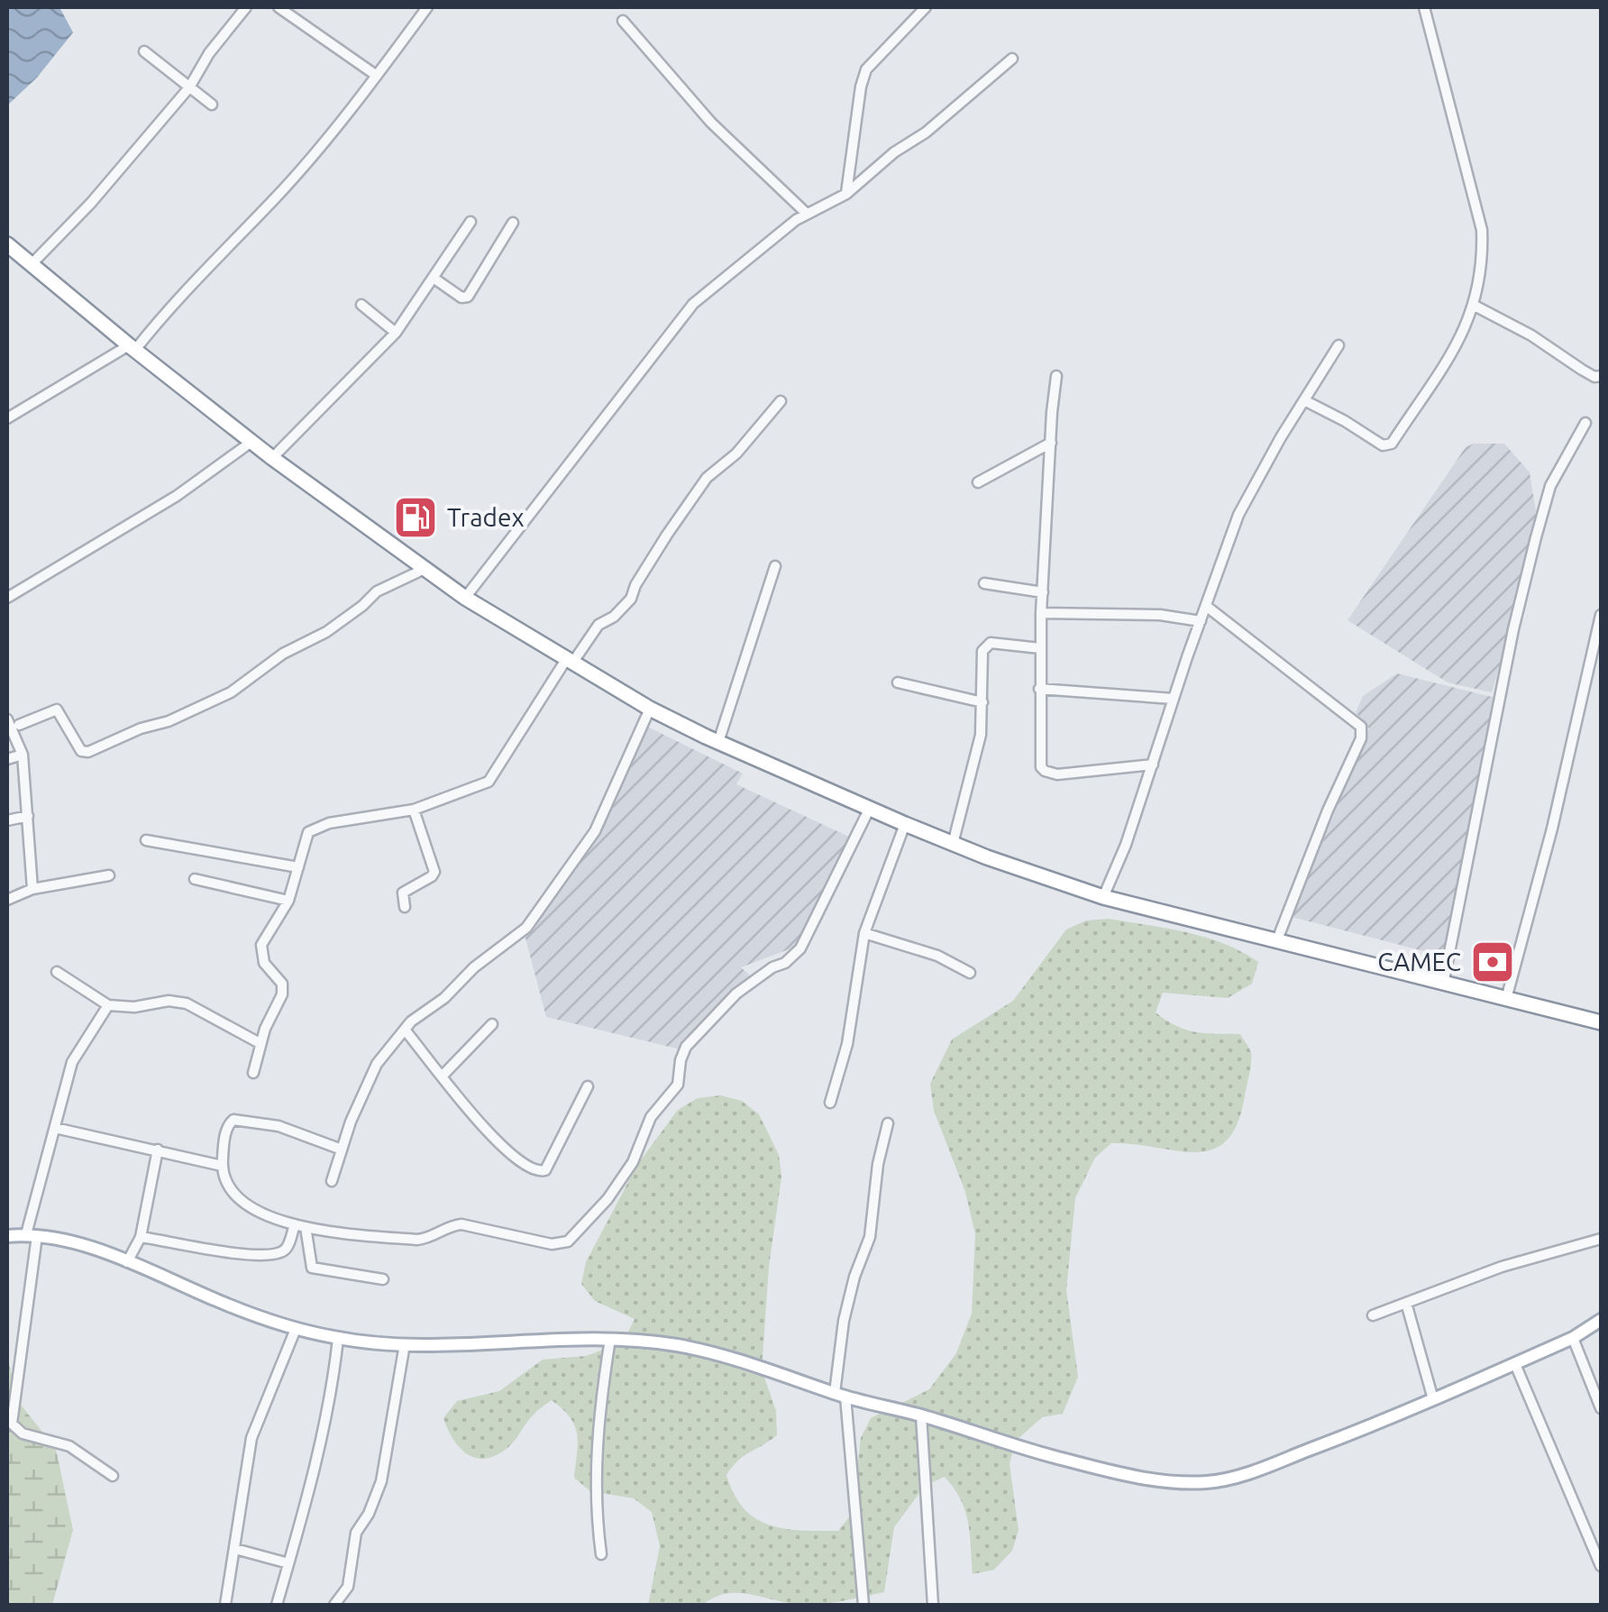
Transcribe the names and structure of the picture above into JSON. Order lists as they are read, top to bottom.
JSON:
{
  "places": {
    "fuel station": ["Tradex"],
    "bank": ["CAMEC"]
  }
}
